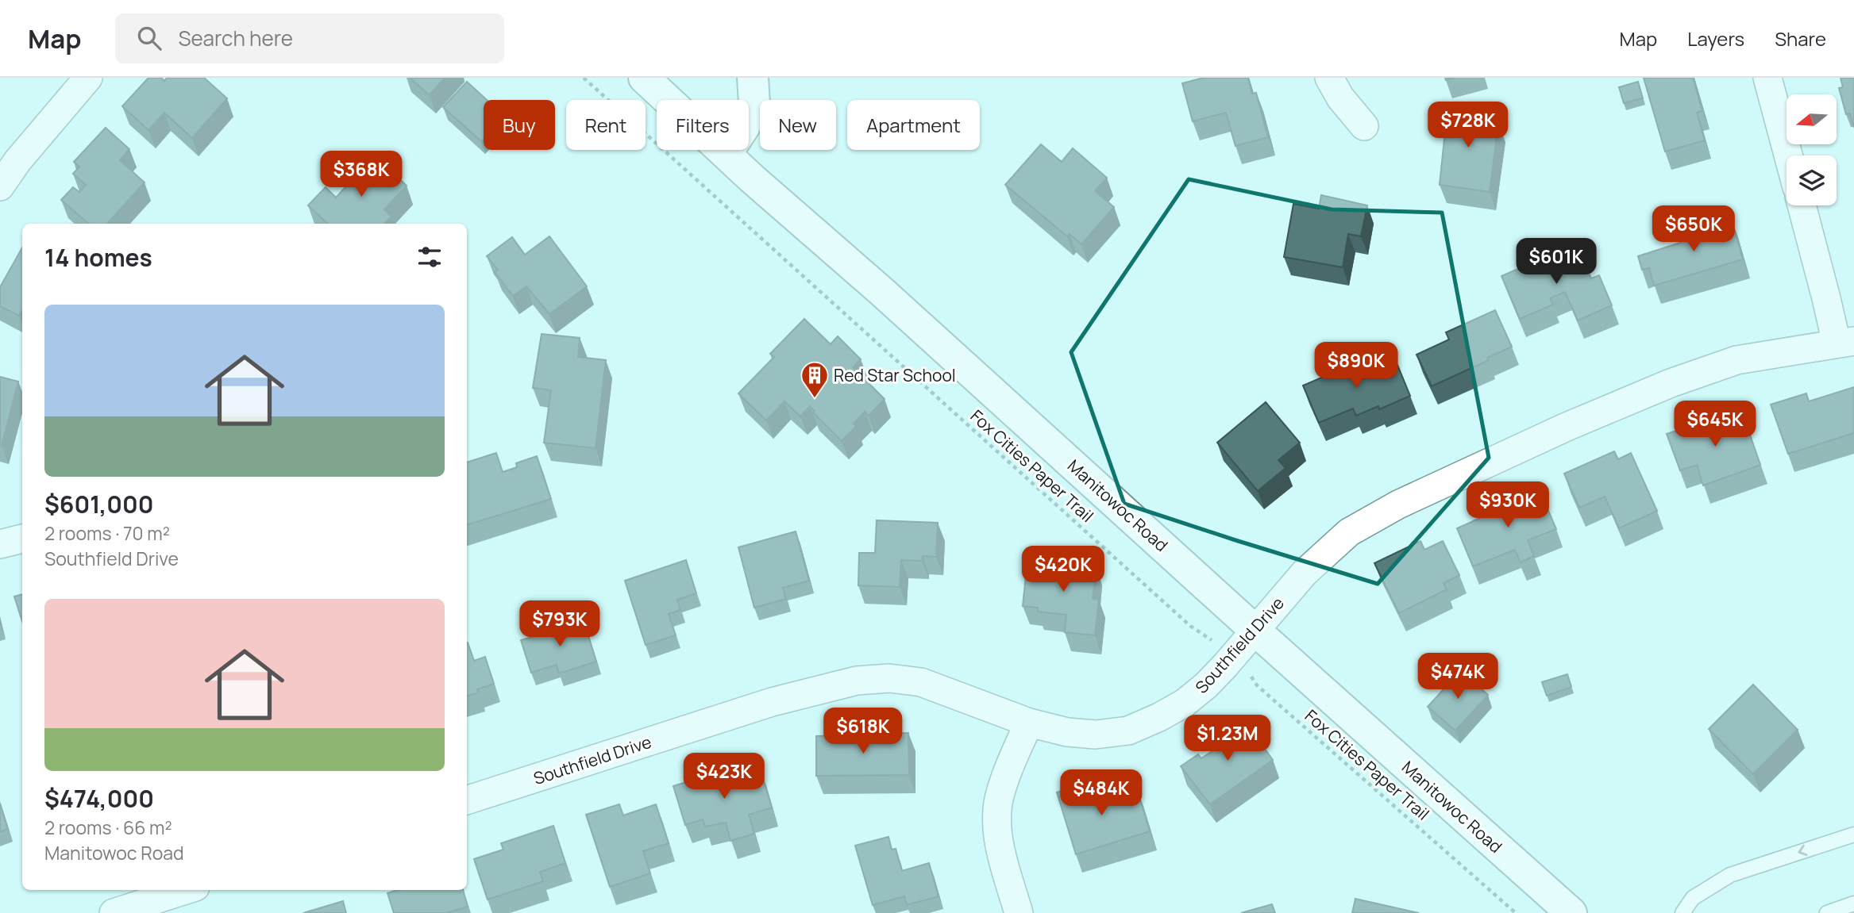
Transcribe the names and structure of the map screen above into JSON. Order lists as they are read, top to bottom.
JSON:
{
  "streets": {
    "street": ["Manitowoc Road", "Southfield Drive"],
    "path": ["Fox Cities Paper Trail"]
  },
  "crossings": [
    ["Fox Cities Paper Trail", "Southfield Drive"],
    ["Manitowoc Road", "Southfield Drive"]
  ],
  "places": {
    "building": ["Red Star School"]
  },
  "north": "left",
  "page": {
    "header": "Map",
    "search": "Search here",
    "nav": ["Map", "Layers", "Share"],
    "chip": [
      "Buy",
      "Rent",
      "Filters",
      "New",
      "Apartment"
    ],
    "price": [
      "$728K",
      "$368K",
      "$650K",
      "$601K",
      "$890K",
      "$645K",
      "$930K",
      "$420K",
      "$793K",
      "$474K",
      "$618K",
      "$1.23M",
      "$423K",
      "$484K"
    ],
    "heading": "14 homes",
    "list": [
      {
        "name": "$601,000",
        "note": "2 rooms · 70 m² · Southfield Drive"
      },
      {
        "name": "$474,000",
        "note": "2 rooms · 66 m² · Manitowoc Road"
      }
    ]
  }
}
